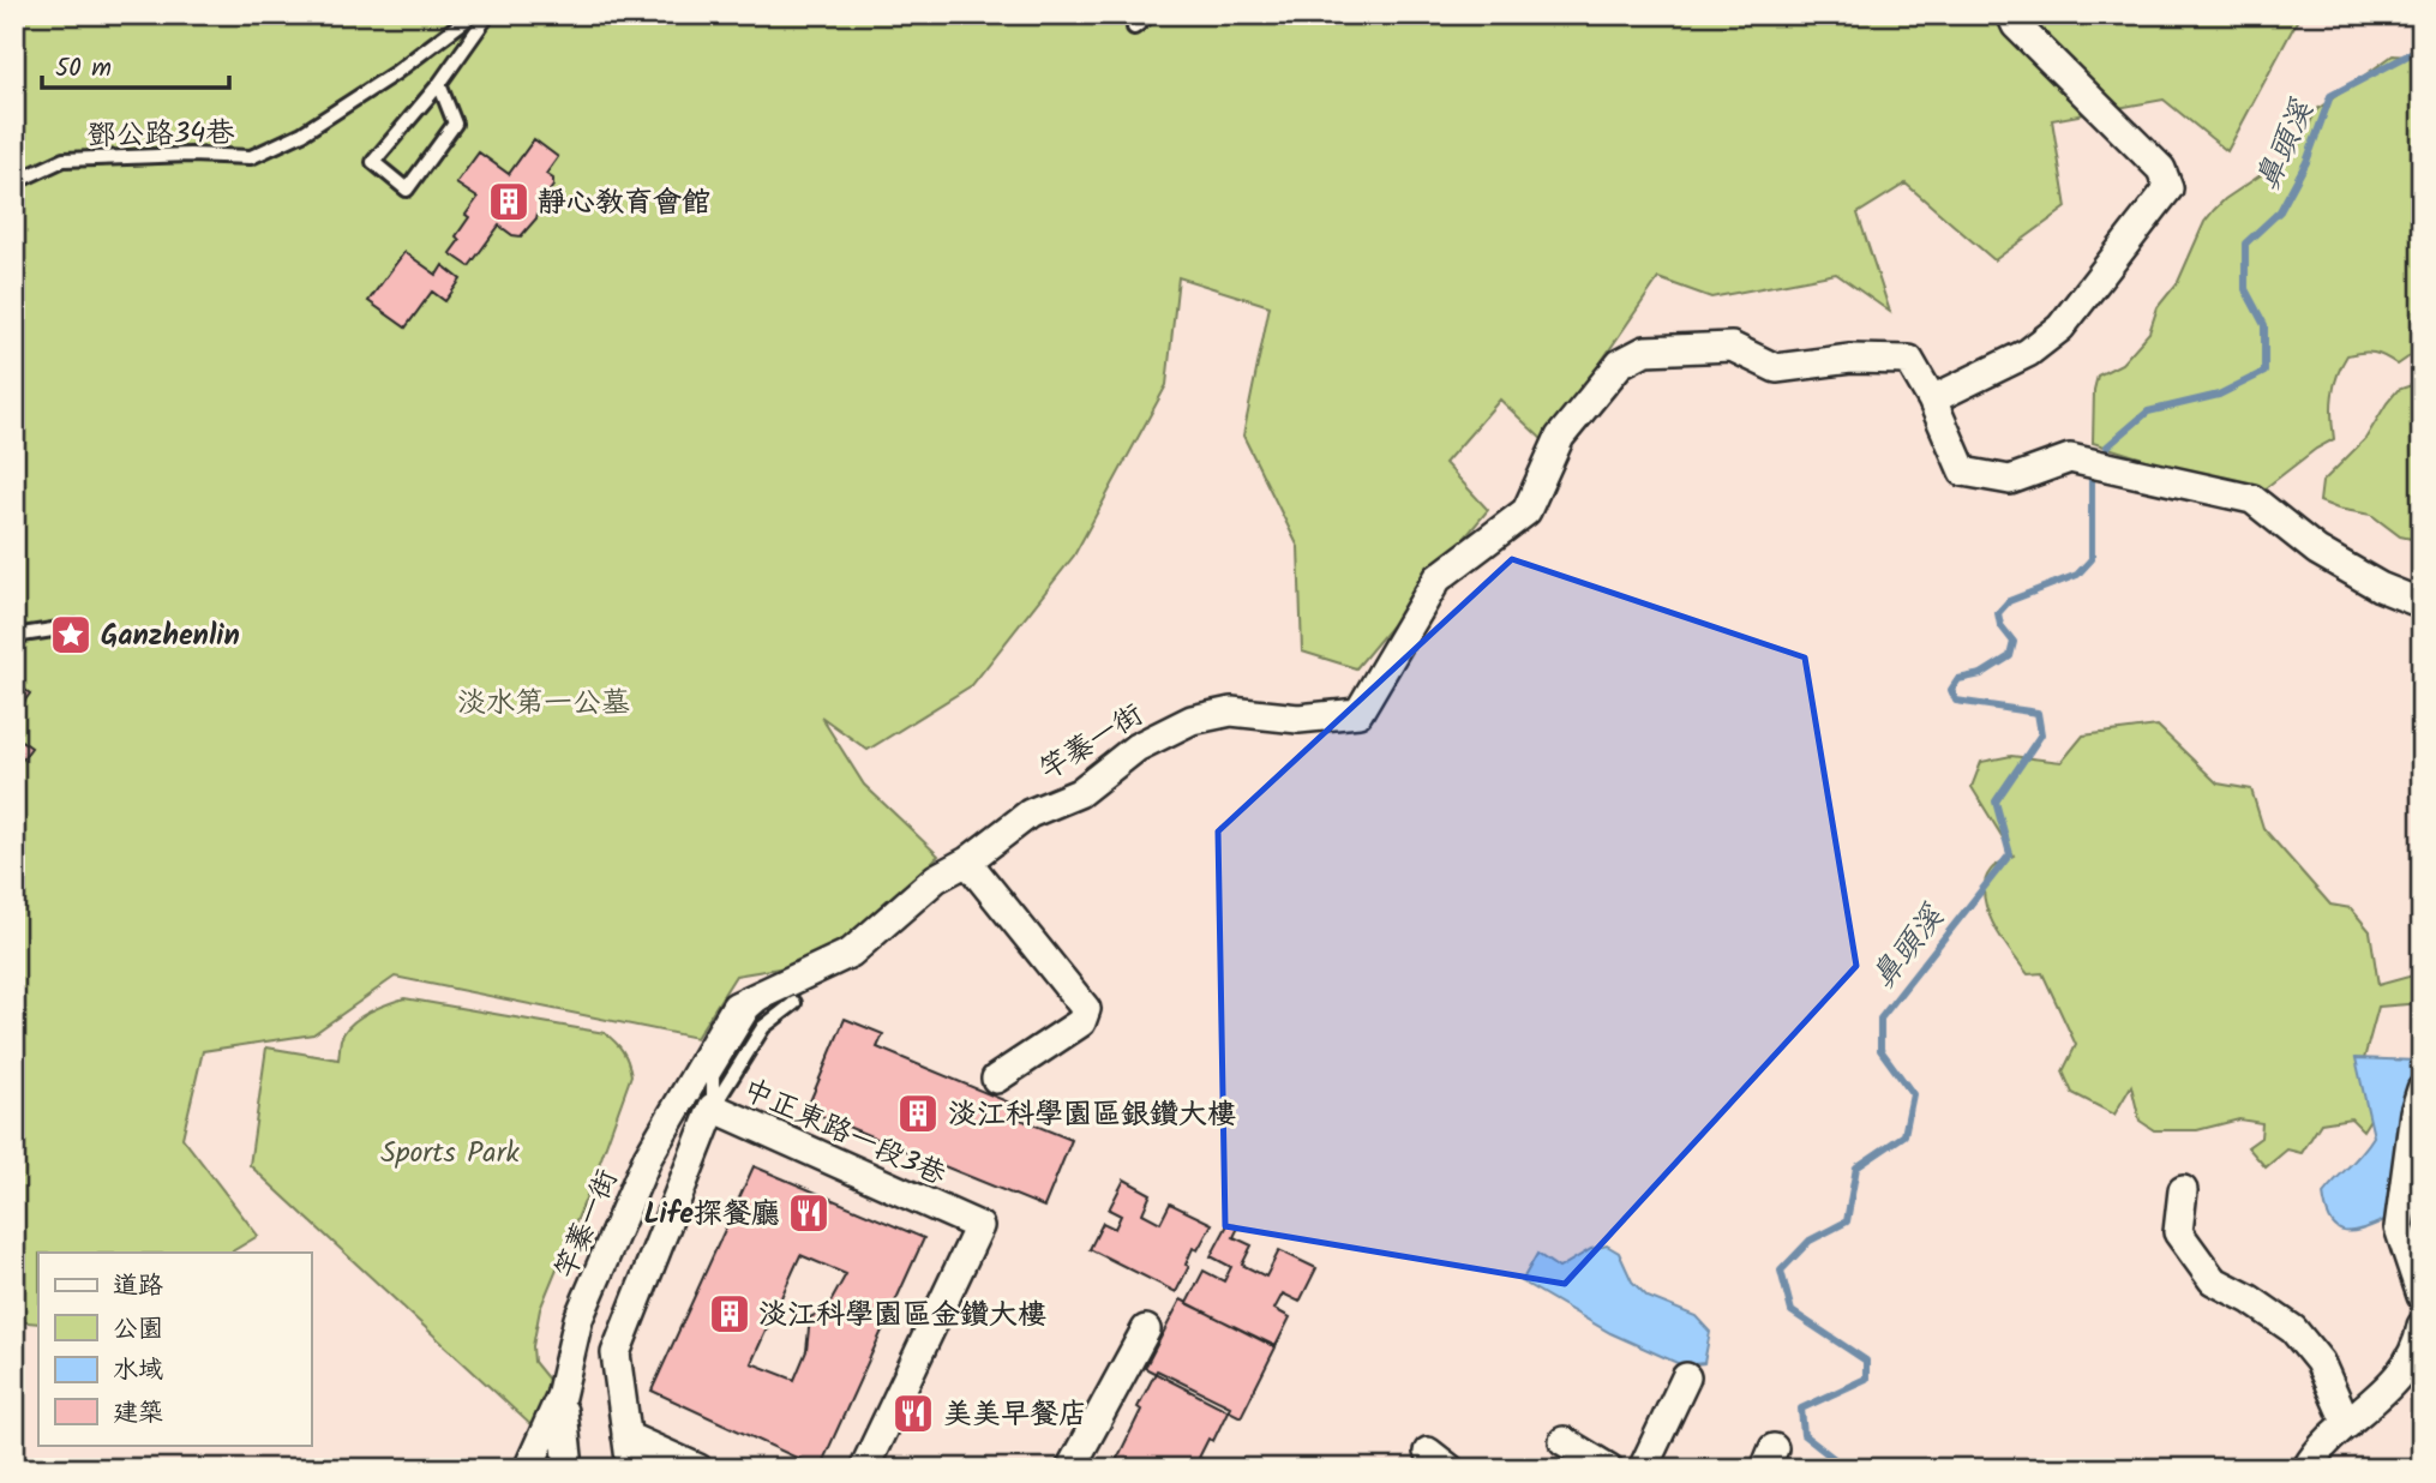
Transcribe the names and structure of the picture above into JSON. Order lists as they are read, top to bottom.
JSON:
{
  "streets": {
    "street": ["竿蓁一街", "中正東路一段3巷"],
    "lane": ["鄧公路34巷"]
  },
  "water": ["鼻頭溪"],
  "parks": ["淡水第一公墓", "Sports Park"],
  "places": {
    "building": ["靜心教育會館", "淡江科學園區銀鑽大樓", "淡江科學園區金鑽大樓"],
    "place": ["Ganzhenlin"],
    "restaurant": ["Life探餐廳", "美美早餐店"]
  },
  "legend": [
    "道路",
    "公園",
    "水域",
    "建築"
  ],
  "scale_bar": "50 m"
}
